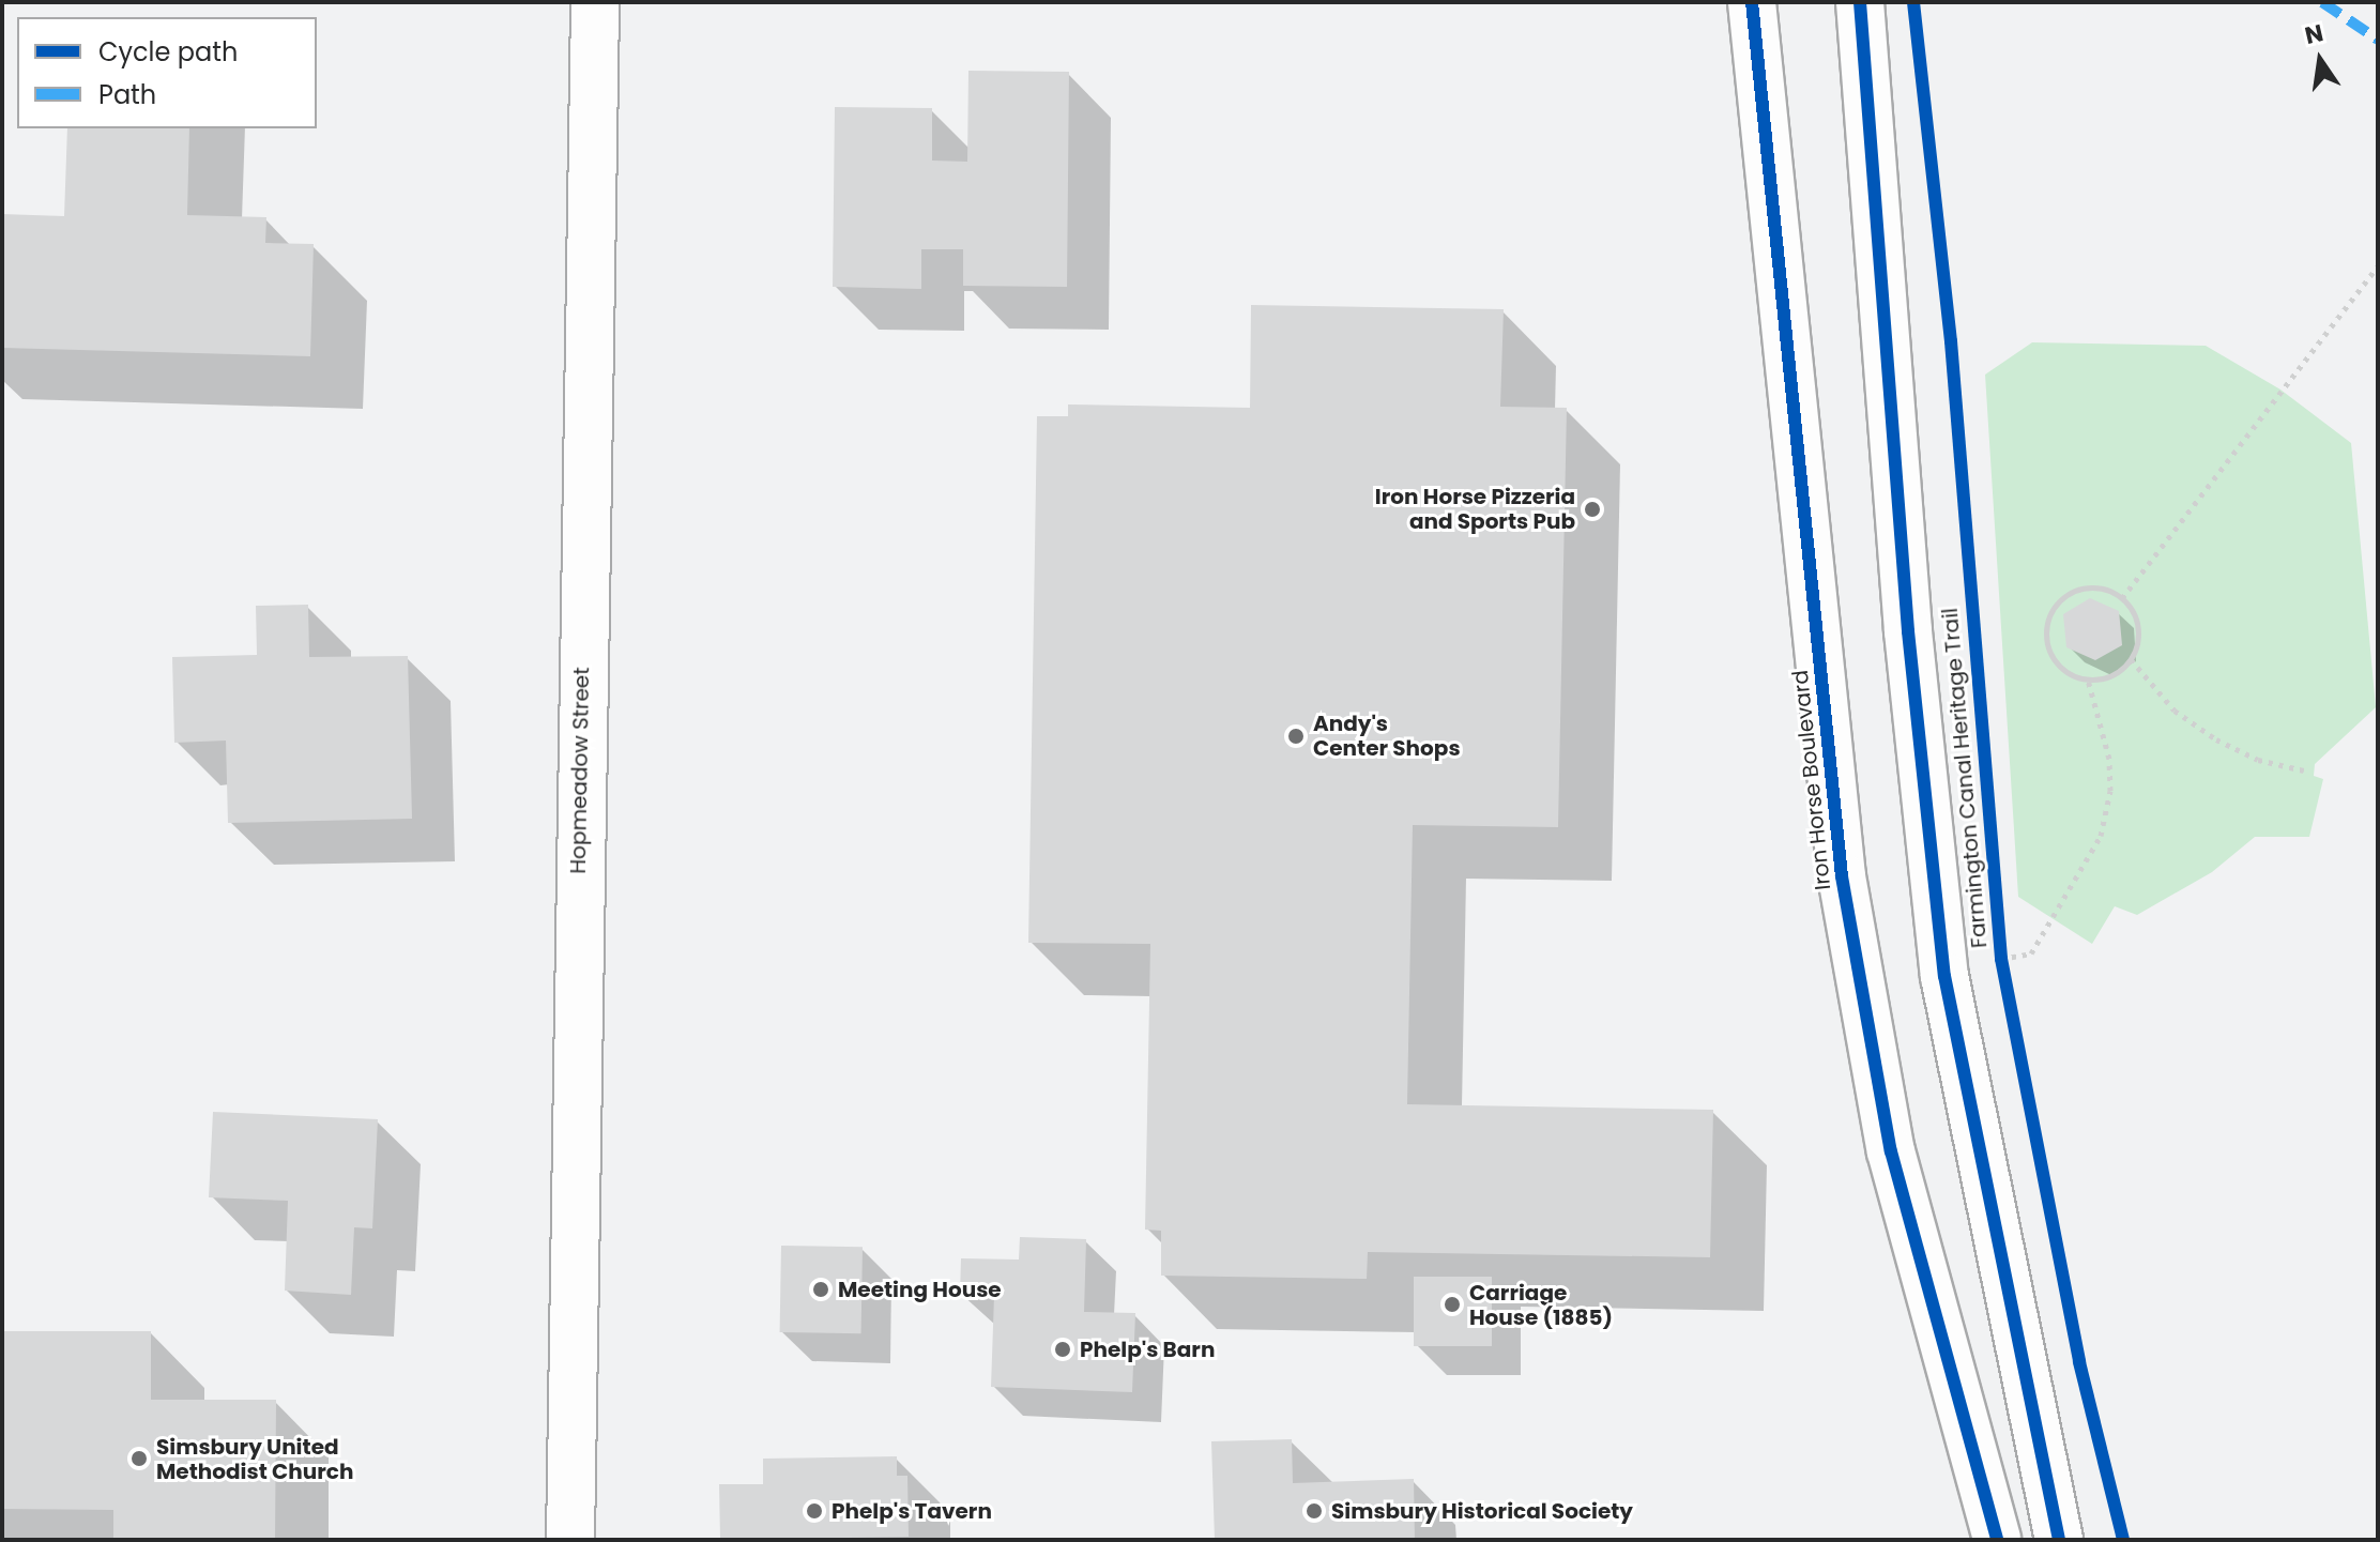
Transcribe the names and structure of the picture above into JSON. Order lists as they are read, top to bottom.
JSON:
{
  "streets": {
    "main road": ["Hopmeadow Street", "Iron Horse Boulevard"],
    "cycle path": ["Farmington Canal Heritage Trail"]
  },
  "places": [
    "Iron Horse Pizzeria and Sports Pub",
    "Andy's Center Shops",
    "Meeting House",
    "Carriage House (1885)",
    "Phelp's Barn",
    "Simsbury United Methodist Church",
    "Phelp's Tavern",
    "Simsbury Historical Society"
  ],
  "legend": ["Cycle path", "Path"],
  "north": "top"
}
